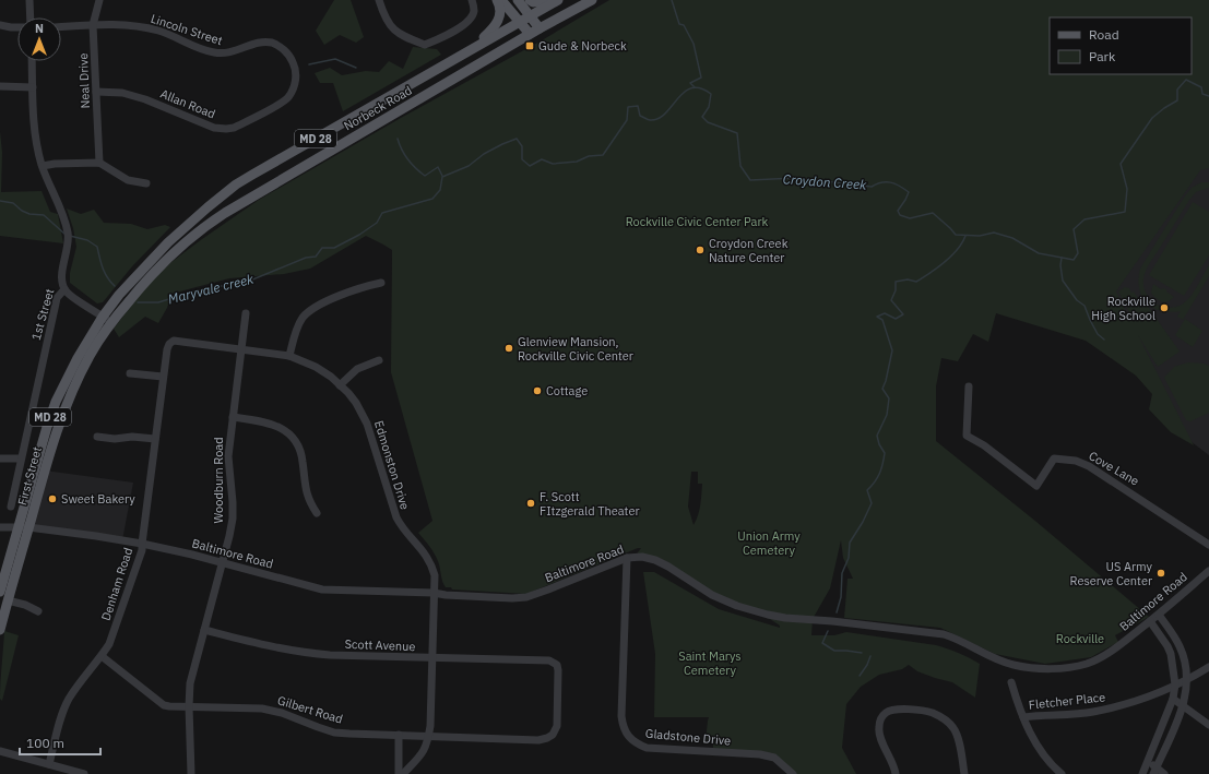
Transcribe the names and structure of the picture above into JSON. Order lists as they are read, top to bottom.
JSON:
{
  "streets": {
    "main road": ["Norbeck Road", "MD 28", "First Street"],
    "street": [
      "Lincoln Street",
      "Neal Drive",
      "Allan Road",
      "1st Street",
      "Edmonston Drive",
      "Cove Lane",
      "Woodburn Road",
      "Baltimore Road",
      "Denham Road",
      "Scott Avenue",
      "Fletcher Place",
      "Gilbert Road",
      "Gladstone Drive"
    ]
  },
  "crossings": [
    ["Lincoln Street", "Neal Drive"],
    ["Lincoln Street", "Allan Road"],
    ["Neal Drive", "Allan Road"],
    ["Norbeck Road", "First Street"],
    ["Edmonston Drive", "Woodburn Road"],
    ["Edmonston Drive", "Baltimore Road"],
    ["Edmonston Drive", "Denham Road"],
    ["Edmonston Drive", "Scott Avenue"],
    ["Edmonston Drive", "Gilbert Road"],
    ["First Street", "Baltimore Road"],
    ["Woodburn Road", "Baltimore Road"],
    ["Woodburn Road", "Scott Avenue"],
    ["Woodburn Road", "Gilbert Road"],
    ["Baltimore Road", "Denham Road"],
    ["Baltimore Road", "Gladstone Drive"],
    ["Denham Road", "Gilbert Road"],
    ["Scott Avenue", "Gilbert Road"]
  ],
  "water": ["Croydon Creek", "Maryvale creek"],
  "parks": [
    "Rockville Civic Center Park",
    "Union Army Cemetery",
    "Rockville",
    "Saint Marys Cemetery"
  ],
  "places": {
    "transit": ["Gude & Norbeck"],
    "other": [
      "Croydon Creek Nature Center",
      "Rockville High School",
      "Glenview Mansion, Rockville Civic Center",
      "Cottage",
      "Sweet Bakery",
      "F. Scott FItzgerald Theater",
      "US Army Reserve Center"
    ]
  },
  "legend": ["Road", "Park"],
  "scale_bar": "100 m",
  "north": "top"
}
